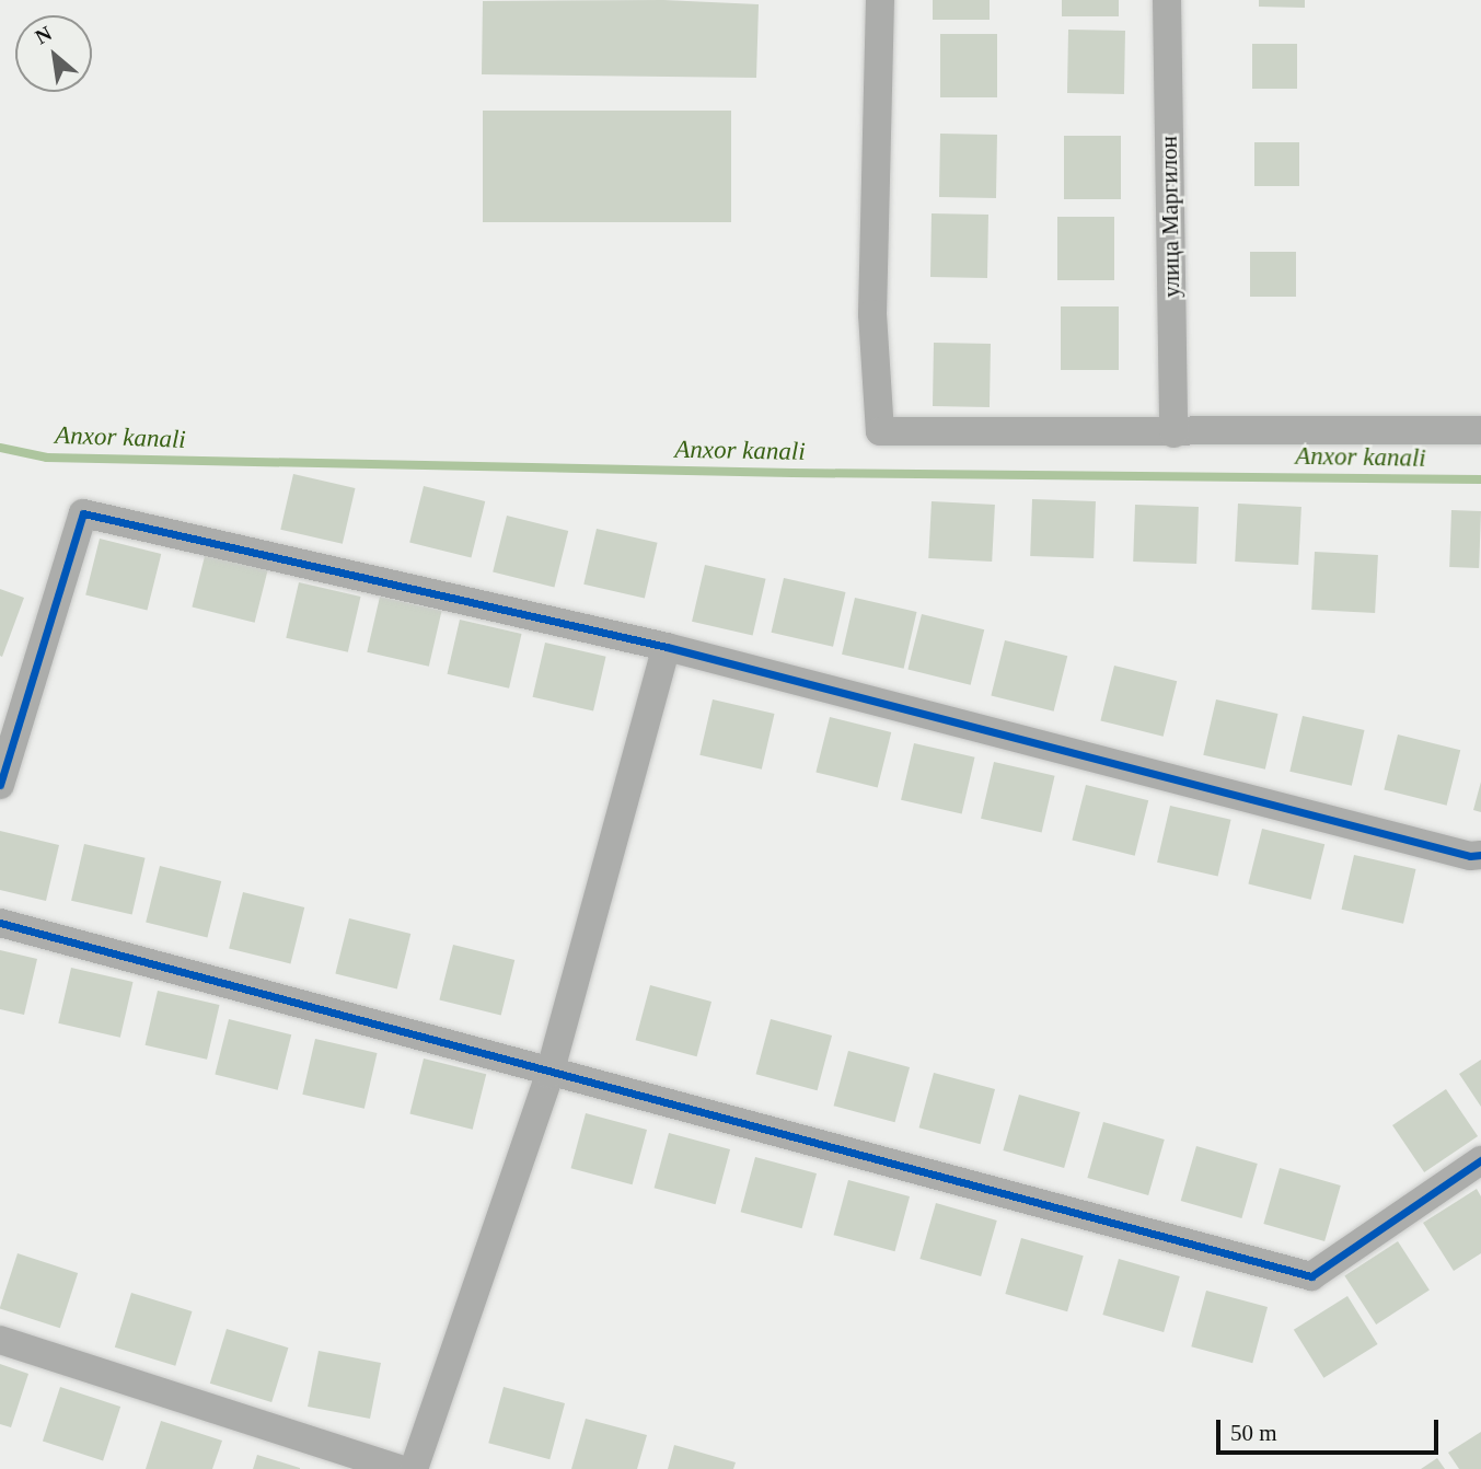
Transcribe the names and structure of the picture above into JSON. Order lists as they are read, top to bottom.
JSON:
{
  "streets": {
    "street": ["улица Маргилон"]
  },
  "water": ["Anxor kanali"],
  "scale_bar": "50 m",
  "north": "top left"
}
